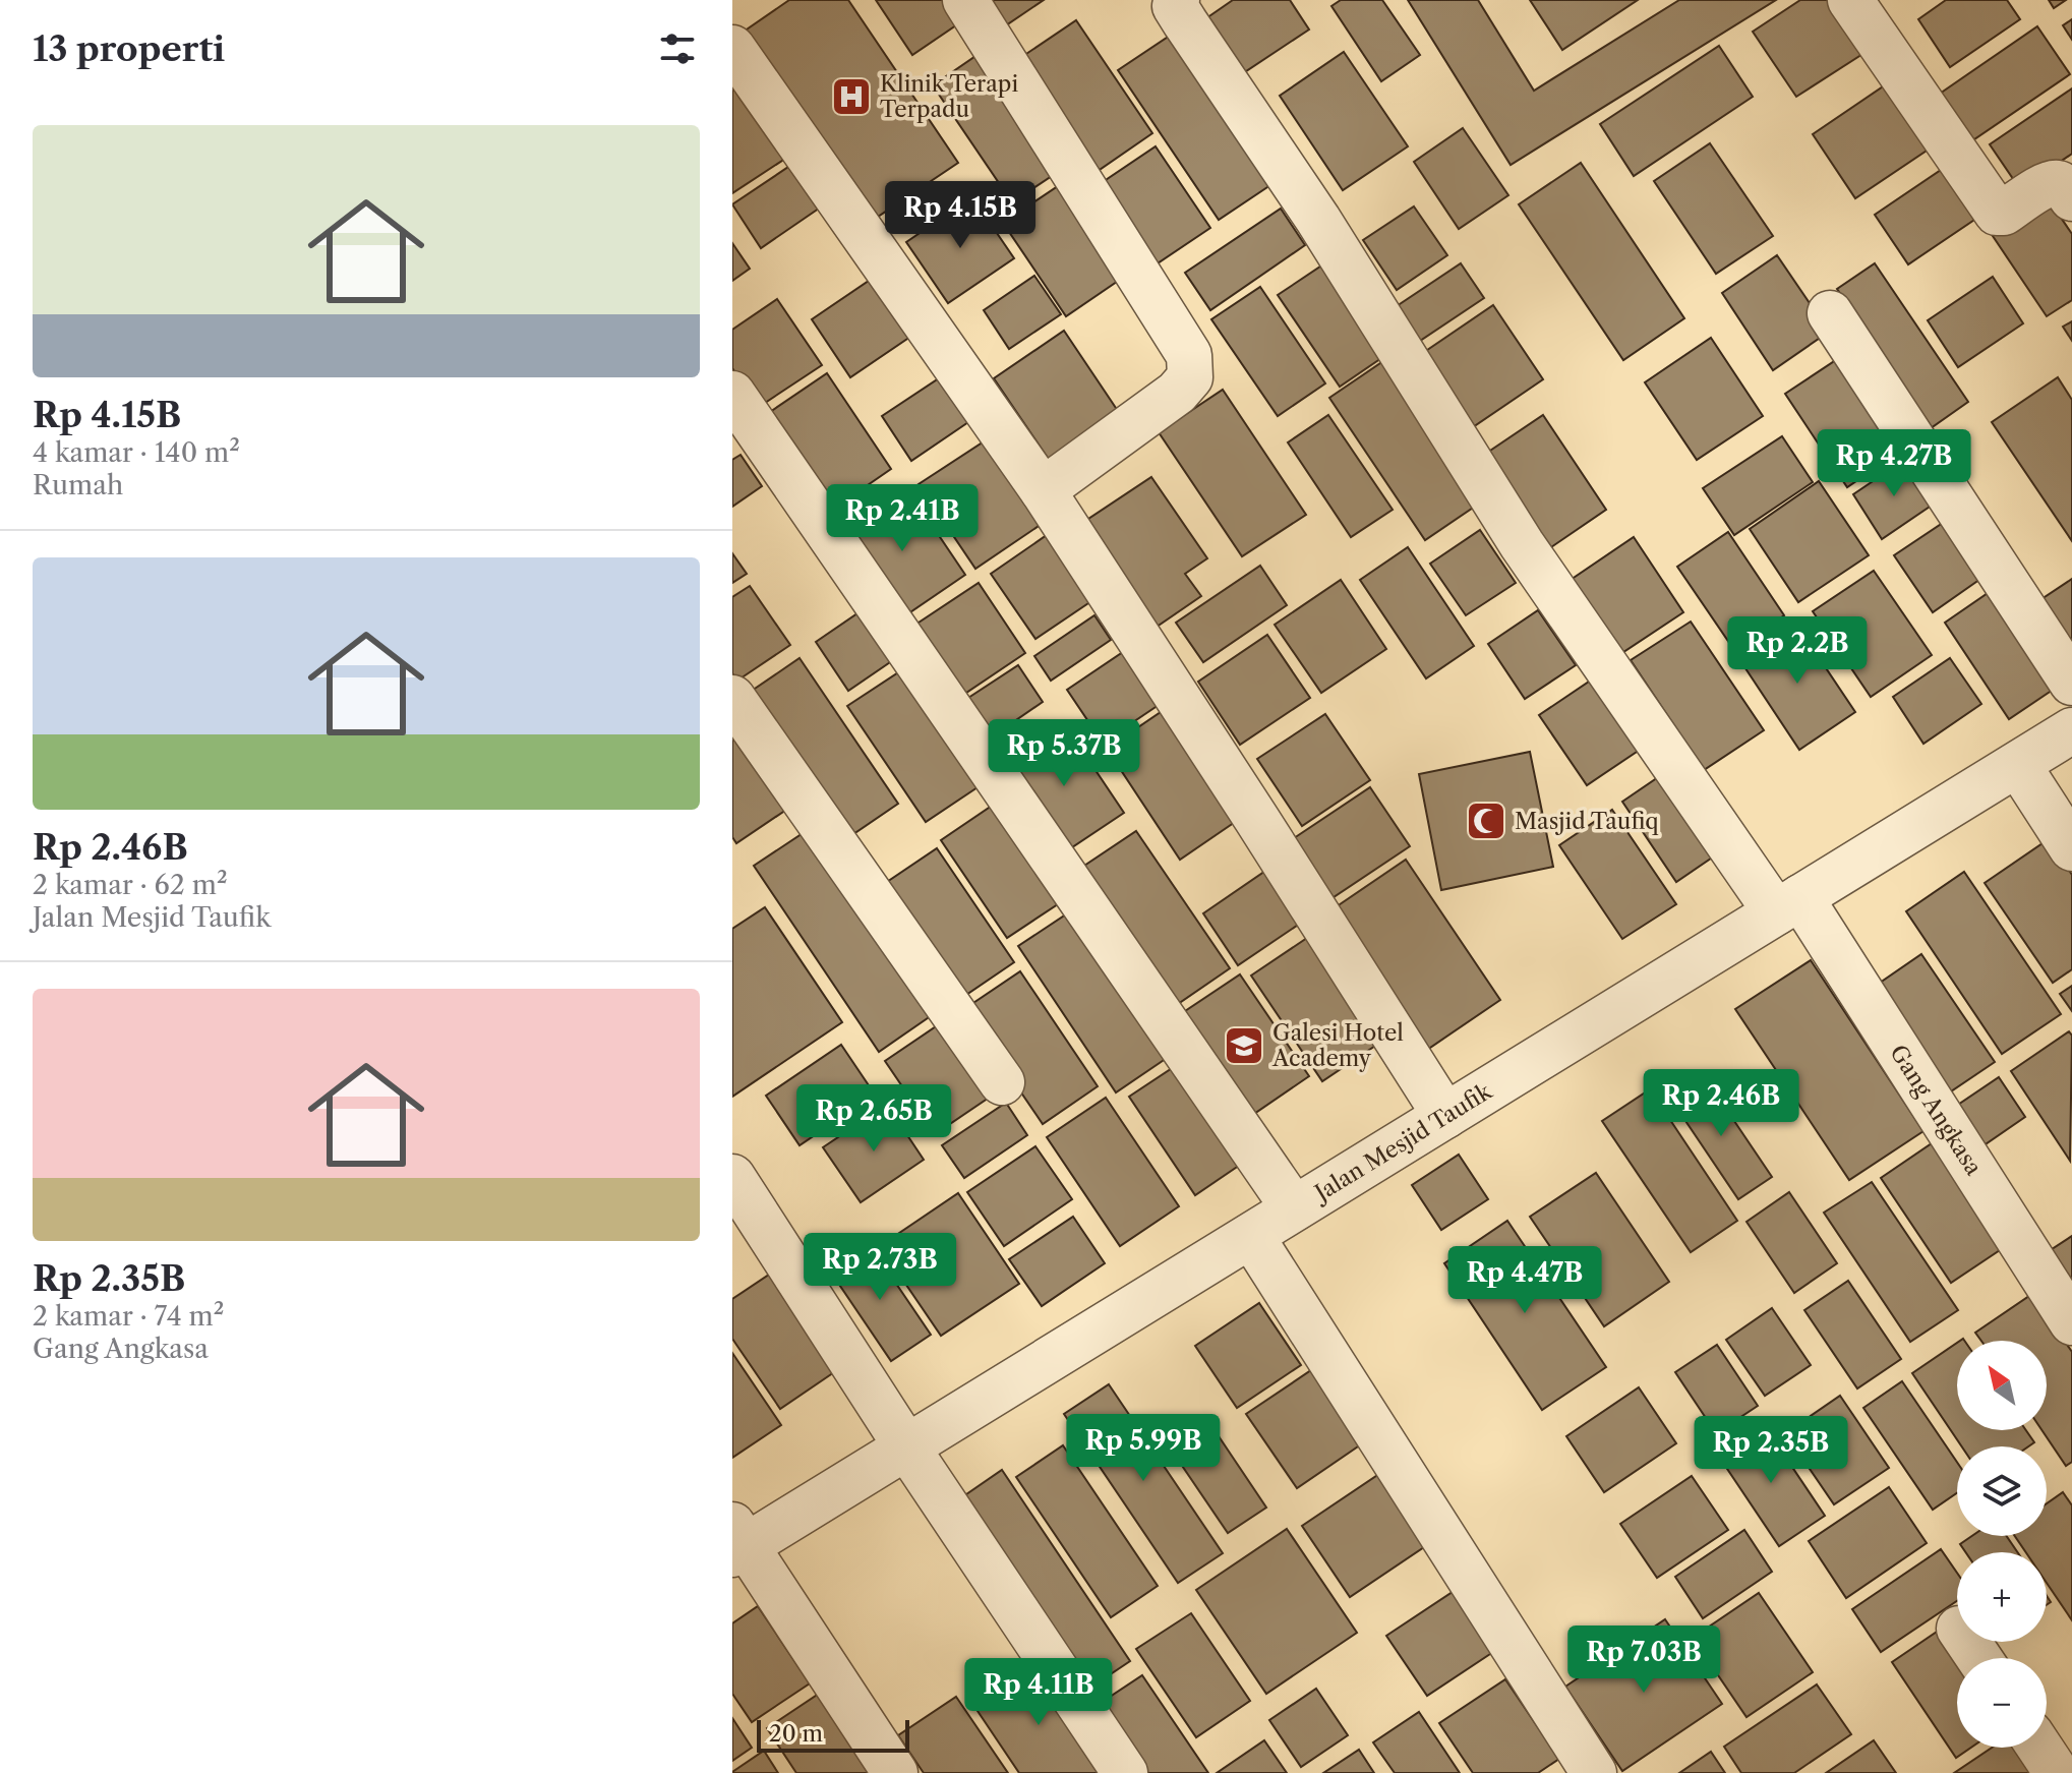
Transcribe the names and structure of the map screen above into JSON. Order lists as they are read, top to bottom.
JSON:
{
  "streets": {
    "street": ["Gang Angkasa", "Jalan Mesjid Taufik"]
  },
  "crossings": [
    ["Gang Angkasa", "Jalan Mesjid Taufik"]
  ],
  "places": {
    "hospital": ["Klinik Terapi Terpadu"],
    "mosque": ["Masjid Taufiq"],
    "school or university": ["Galesi Hotel Academy"]
  },
  "scale_bar": "20 m",
  "north": "top left",
  "page": {
    "heading": "13 properti",
    "list": [
      {
        "name": "Rp 4.15B",
        "note": "4 kamar · 140 m² · Rumah"
      },
      {
        "name": "Rp 2.46B",
        "note": "2 kamar · 62 m² · Jalan Mesjid Taufik"
      },
      {
        "name": "Rp 2.35B",
        "note": "2 kamar · 74 m² · Gang Angkasa"
      }
    ],
    "price": [
      "Rp 4.15B",
      "Rp 4.27B",
      "Rp 2.41B",
      "Rp 2.2B",
      "Rp 5.37B",
      "Rp 2.46B",
      "Rp 2.65B",
      "Rp 2.73B",
      "Rp 4.47B",
      "Rp 5.99B",
      "Rp 2.35B",
      "Rp 7.03B",
      "Rp 4.11B"
    ],
    "map_buttons": ["+", "−"],
    "scale": "20 m"
  }
}
